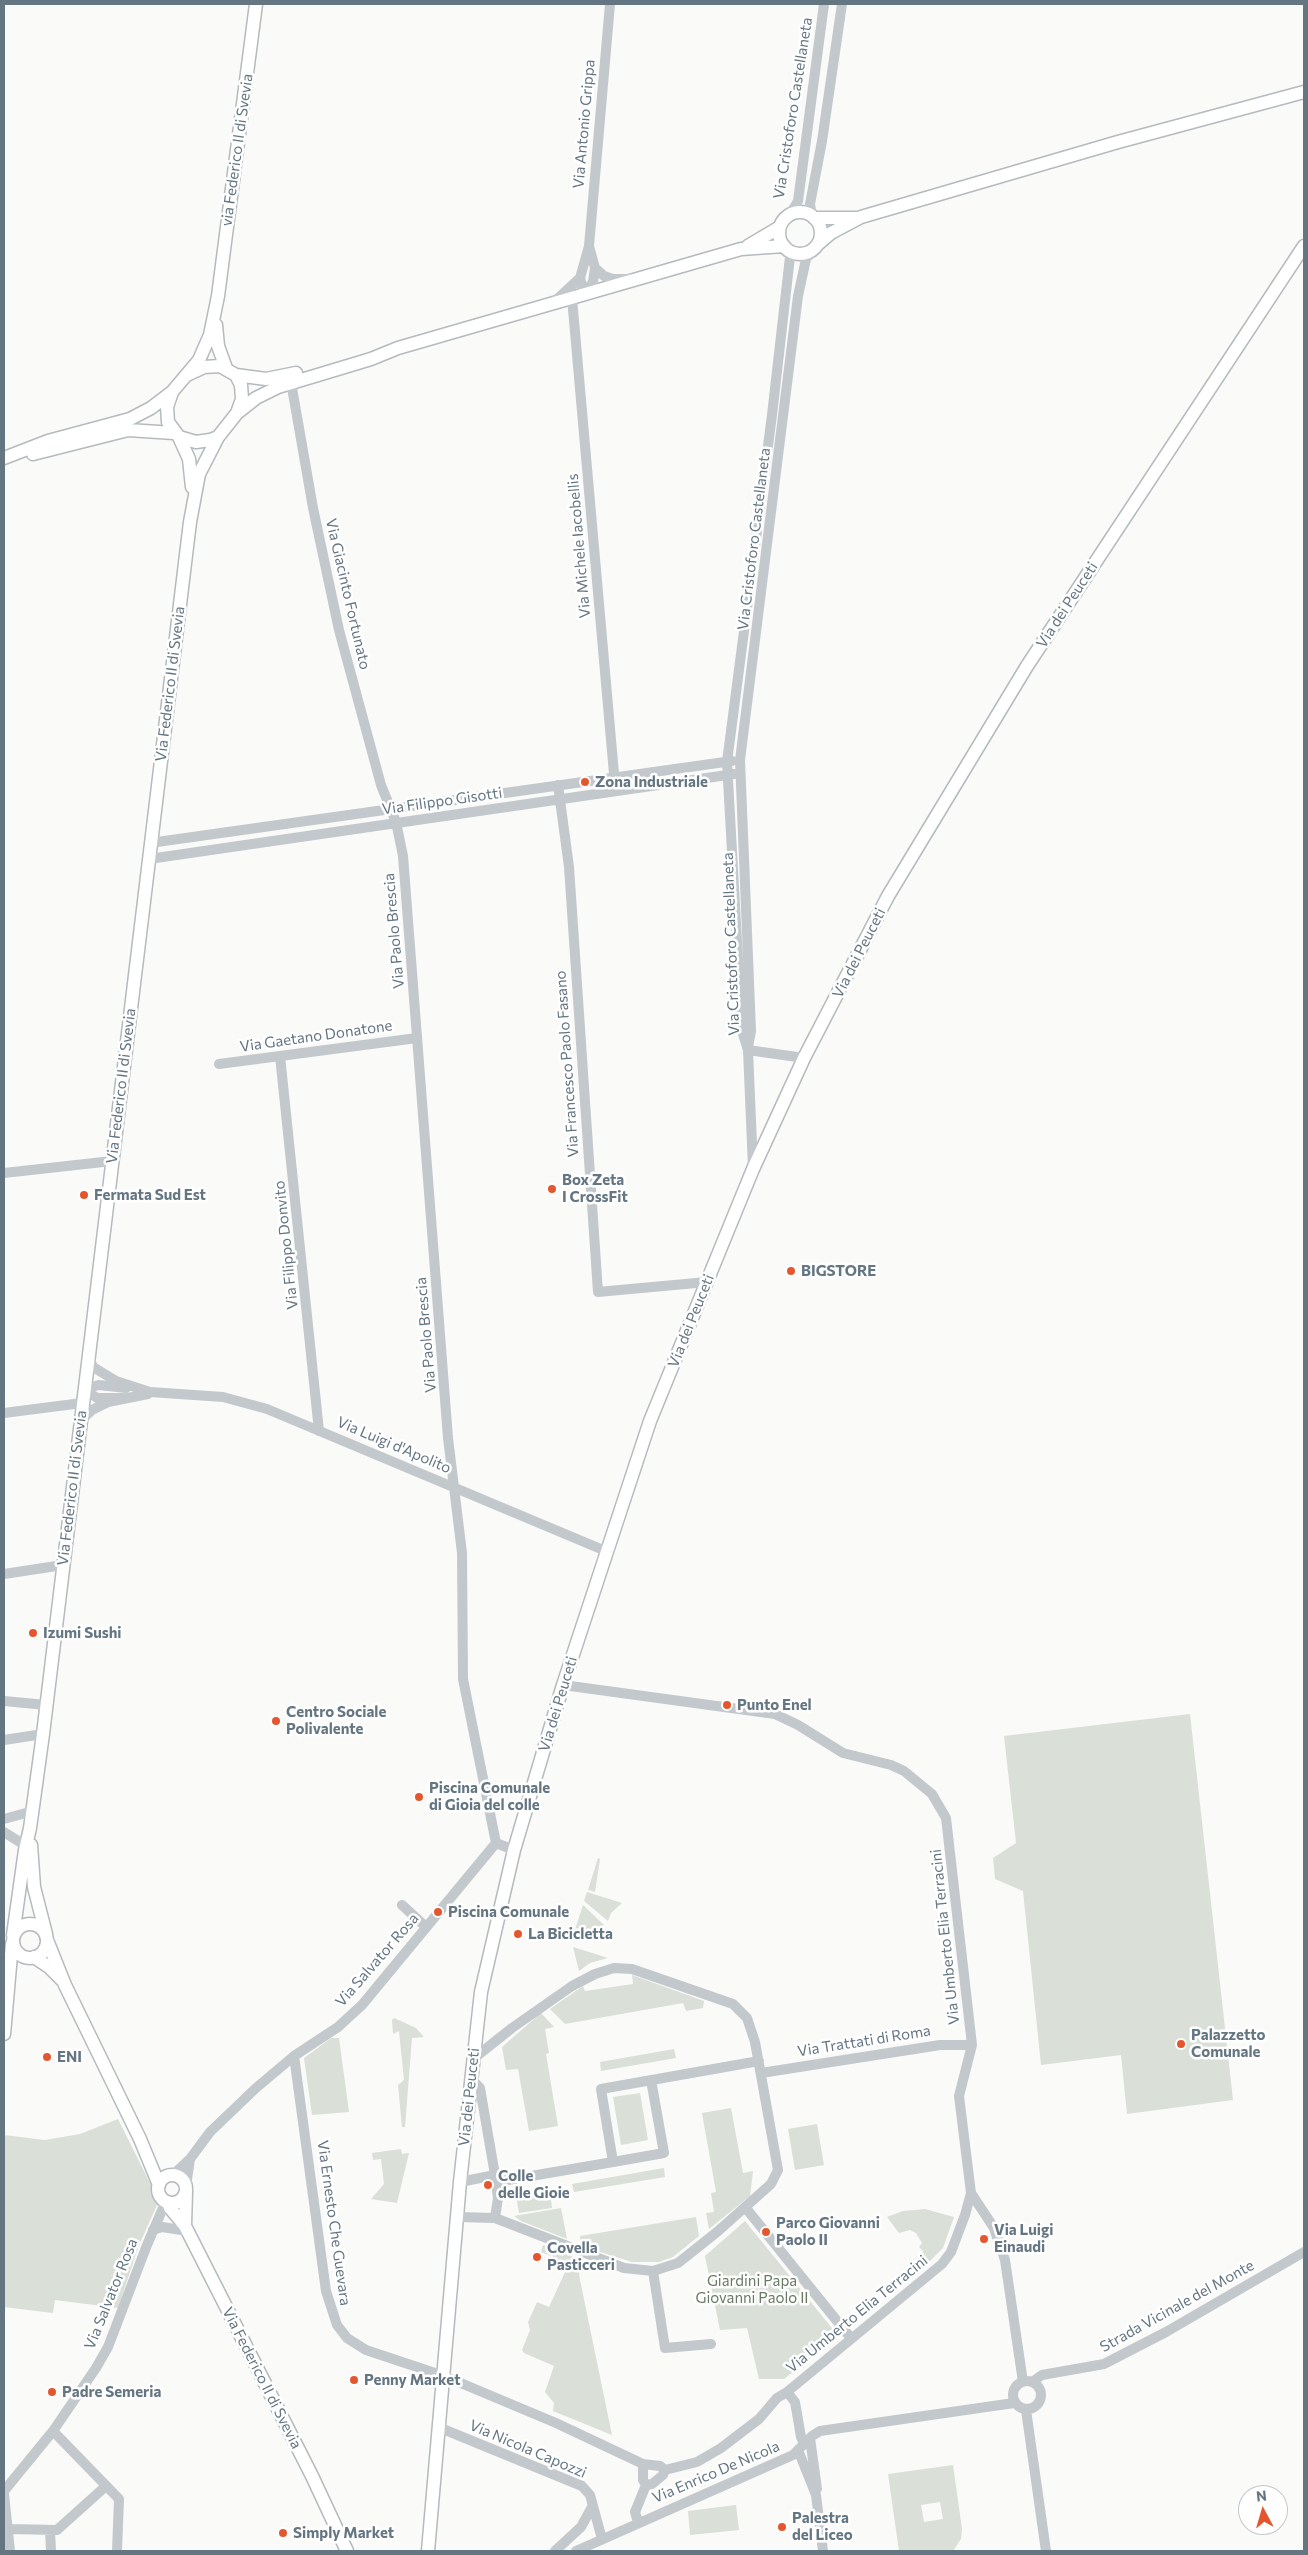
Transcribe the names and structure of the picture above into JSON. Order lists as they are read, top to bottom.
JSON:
{
  "streets": {
    "main road": ["via Federico II di Svevia", "Via dei Peuceti", "Via Federico II di Svevia"],
    "street": [
      "Via Cristoforo Castellaneta",
      "Via Antonio Grippa",
      "Via Michele Iacobellis",
      "Via Giacinto Fortunato",
      "Via Filippo Gisotti",
      "Via Paolo Brescia",
      "Via Gaetano Donatone",
      "Via Francesco Paolo Fasano",
      "Via Filippo Donvito",
      "Via Luigi d'Apolito",
      "Via Umberto Elia Terracini",
      "Via Salvator Rosa",
      "Via Trattati di Roma",
      "Via Ernesto Che Guevara",
      "Strada Vicinale del Monte",
      "Via Nicola Capozzi",
      "Via Enrico De Nicola"
    ]
  },
  "crossings": [
    ["Via Cristoforo Castellaneta", "Via Filippo Gisotti"],
    ["Via Michele Iacobellis", "Via Filippo Gisotti"],
    ["Via Giacinto Fortunato", "Via Filippo Gisotti"],
    ["Via Giacinto Fortunato", "Via Paolo Brescia"],
    ["Via dei Peuceti", "Via Francesco Paolo Fasano"],
    ["Via dei Peuceti", "Via Luigi d'Apolito"],
    ["Via dei Peuceti", "Via Umberto Elia Terracini"],
    ["Via dei Peuceti", "Via Ernesto Che Guevara"],
    ["Via dei Peuceti", "Via Nicola Capozzi"],
    ["Via Federico II di Svevia", "Via Filippo Gisotti"],
    ["Via Federico II di Svevia", "Via Luigi d'Apolito"],
    ["Via Federico II di Svevia", "Via Salvator Rosa"],
    ["Via Filippo Gisotti", "Via Paolo Brescia"],
    ["Via Filippo Gisotti", "Via Francesco Paolo Fasano"],
    ["Via Paolo Brescia", "Via Gaetano Donatone"],
    ["Via Paolo Brescia", "Via Luigi d'Apolito"],
    ["Via Paolo Brescia", "Via Salvator Rosa"],
    ["Via Gaetano Donatone", "Via Filippo Donvito"],
    ["Via Filippo Donvito", "Via Luigi d'Apolito"],
    ["Via Umberto Elia Terracini", "Via Trattati di Roma"],
    ["Via Umberto Elia Terracini", "Via Ernesto Che Guevara"],
    ["Via Salvator Rosa", "Via Ernesto Che Guevara"],
    ["Strada Vicinale del Monte", "Via Enrico De Nicola"],
    ["Via Nicola Capozzi", "Via Enrico De Nicola"]
  ],
  "parks": ["Giardini Papa Giovanni Paolo II"],
  "places": [
    "Zona Industriale",
    "Box Zeta I CrossFit",
    "Fermata Sud Est",
    "BIGSTORE",
    "Izumi Sushi",
    "Punto Enel",
    "Centro Sociale Polivalente",
    "Piscina Comunale di Gioia del colle",
    "Piscina Comunale",
    "La Bicicletta",
    "Palazzetto Comunale",
    "ENI",
    "Colle delle Gioie",
    "Parco Giovanni Paolo II",
    "Via Luigi Einaudi",
    "Covella Pasticceri",
    "Penny Market",
    "Padre Semeria",
    "Palestra del Liceo",
    "Simply Market"
  ],
  "north": "top"
}
